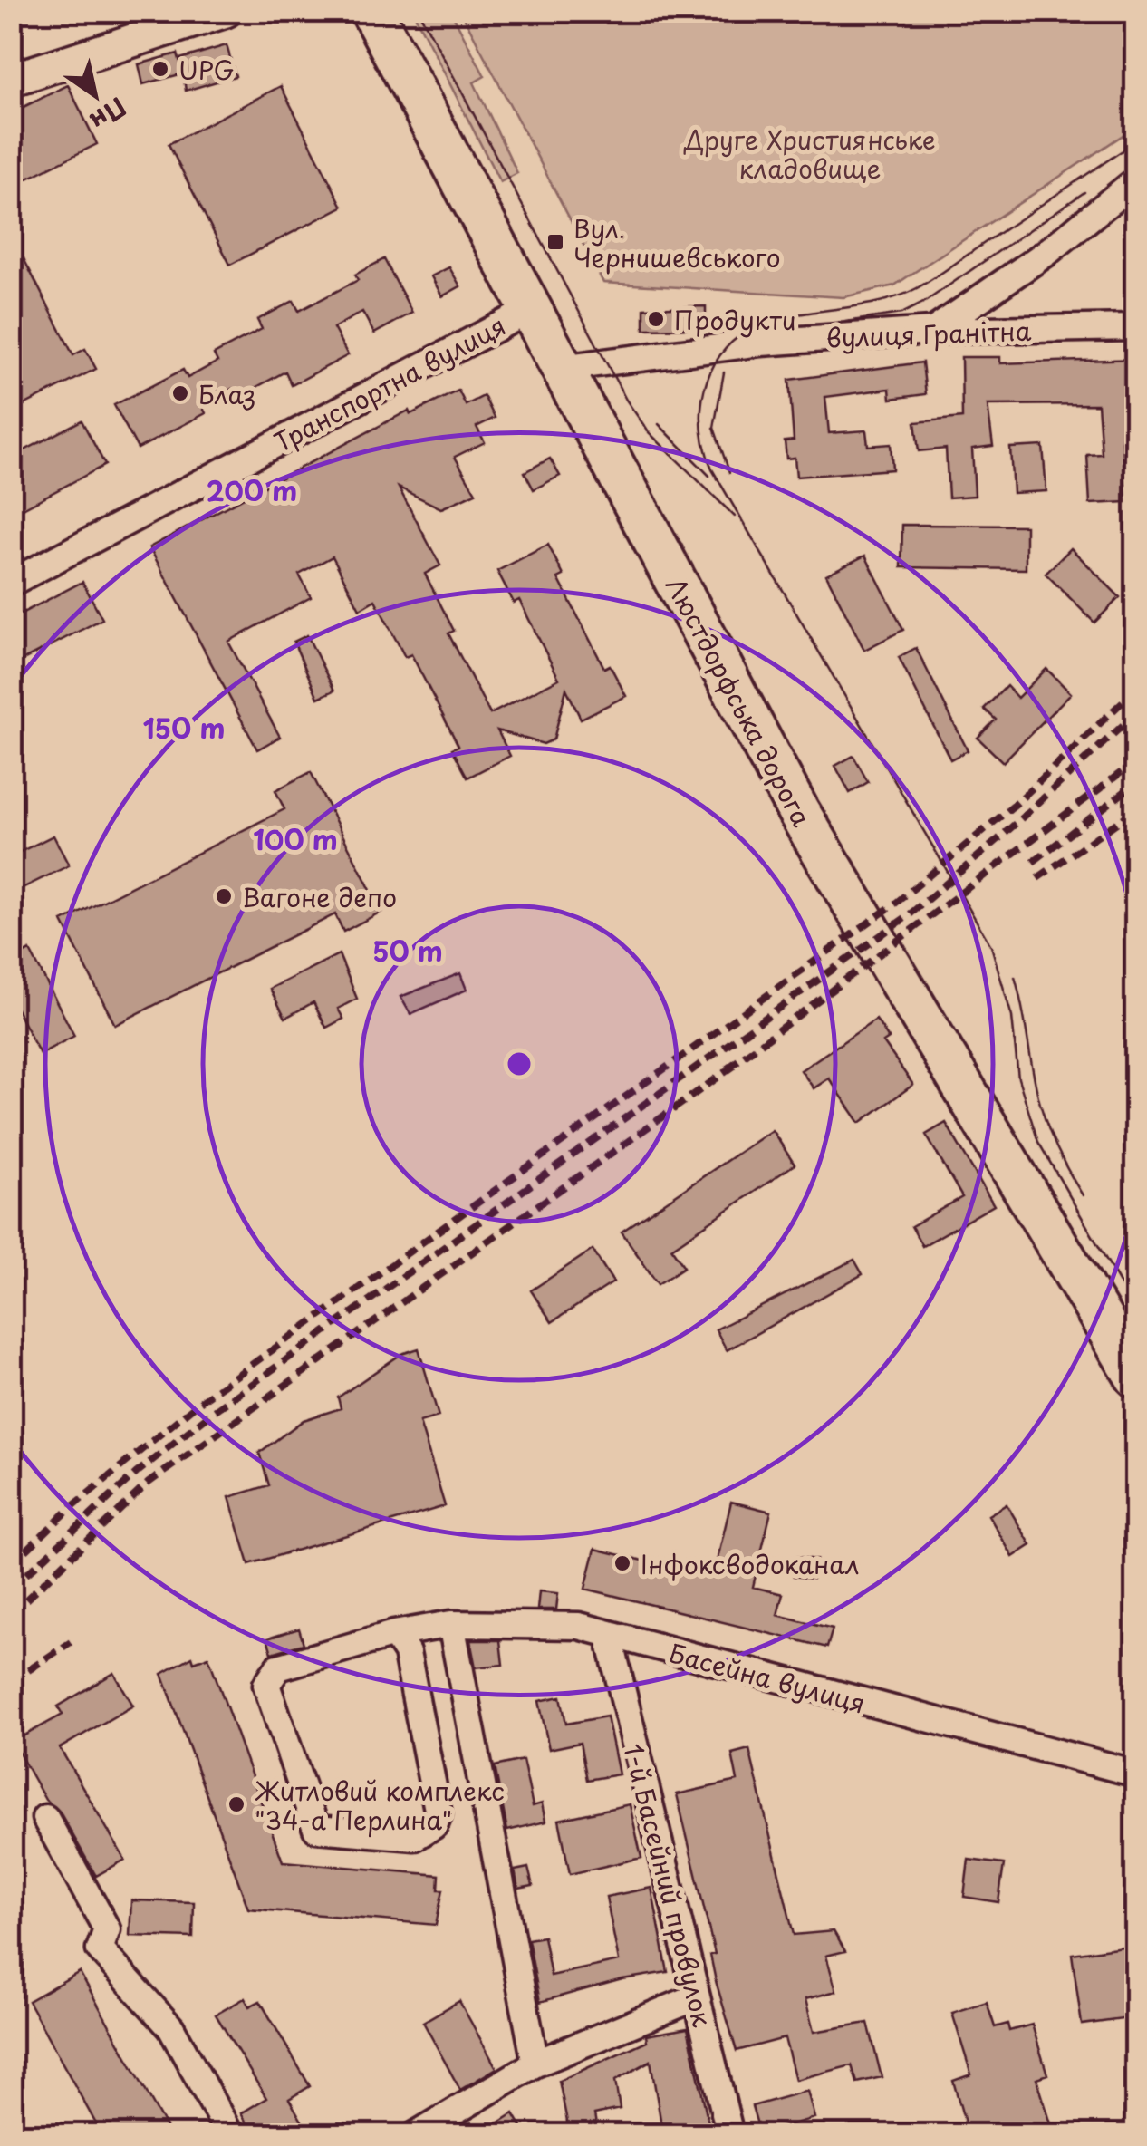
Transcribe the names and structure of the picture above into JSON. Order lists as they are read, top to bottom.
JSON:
{
  "streets": {
    "main road": ["Люстдорфська дорога"],
    "street": [
      "вулиця Гранітна",
      "Транспортна вулиця",
      "Басейна вулиця",
      "1-й Басейний провулок"
    ]
  },
  "crossings": [
    ["вулиця Гранітна", "Люстдорфська дорога"],
    ["Транспортна вулиця", "Люстдорфська дорога"],
    ["Басейна вулиця", "1-й Басейний провулок"]
  ],
  "parks": ["Друге Християнське кладовище"],
  "places": {
    "other": [
      "UPG",
      "Продукти",
      "Блаз",
      "Вагоне депо",
      "Інфоксводоканал",
      "Житловий комплекс \"34-а Перлина\""
    ],
    "transit": ["Вул. Чернишевського"]
  },
  "north": "bottom right",
  "rings": [
    "200 m",
    "150 m",
    "100 m",
    "50 m"
  ]
}
